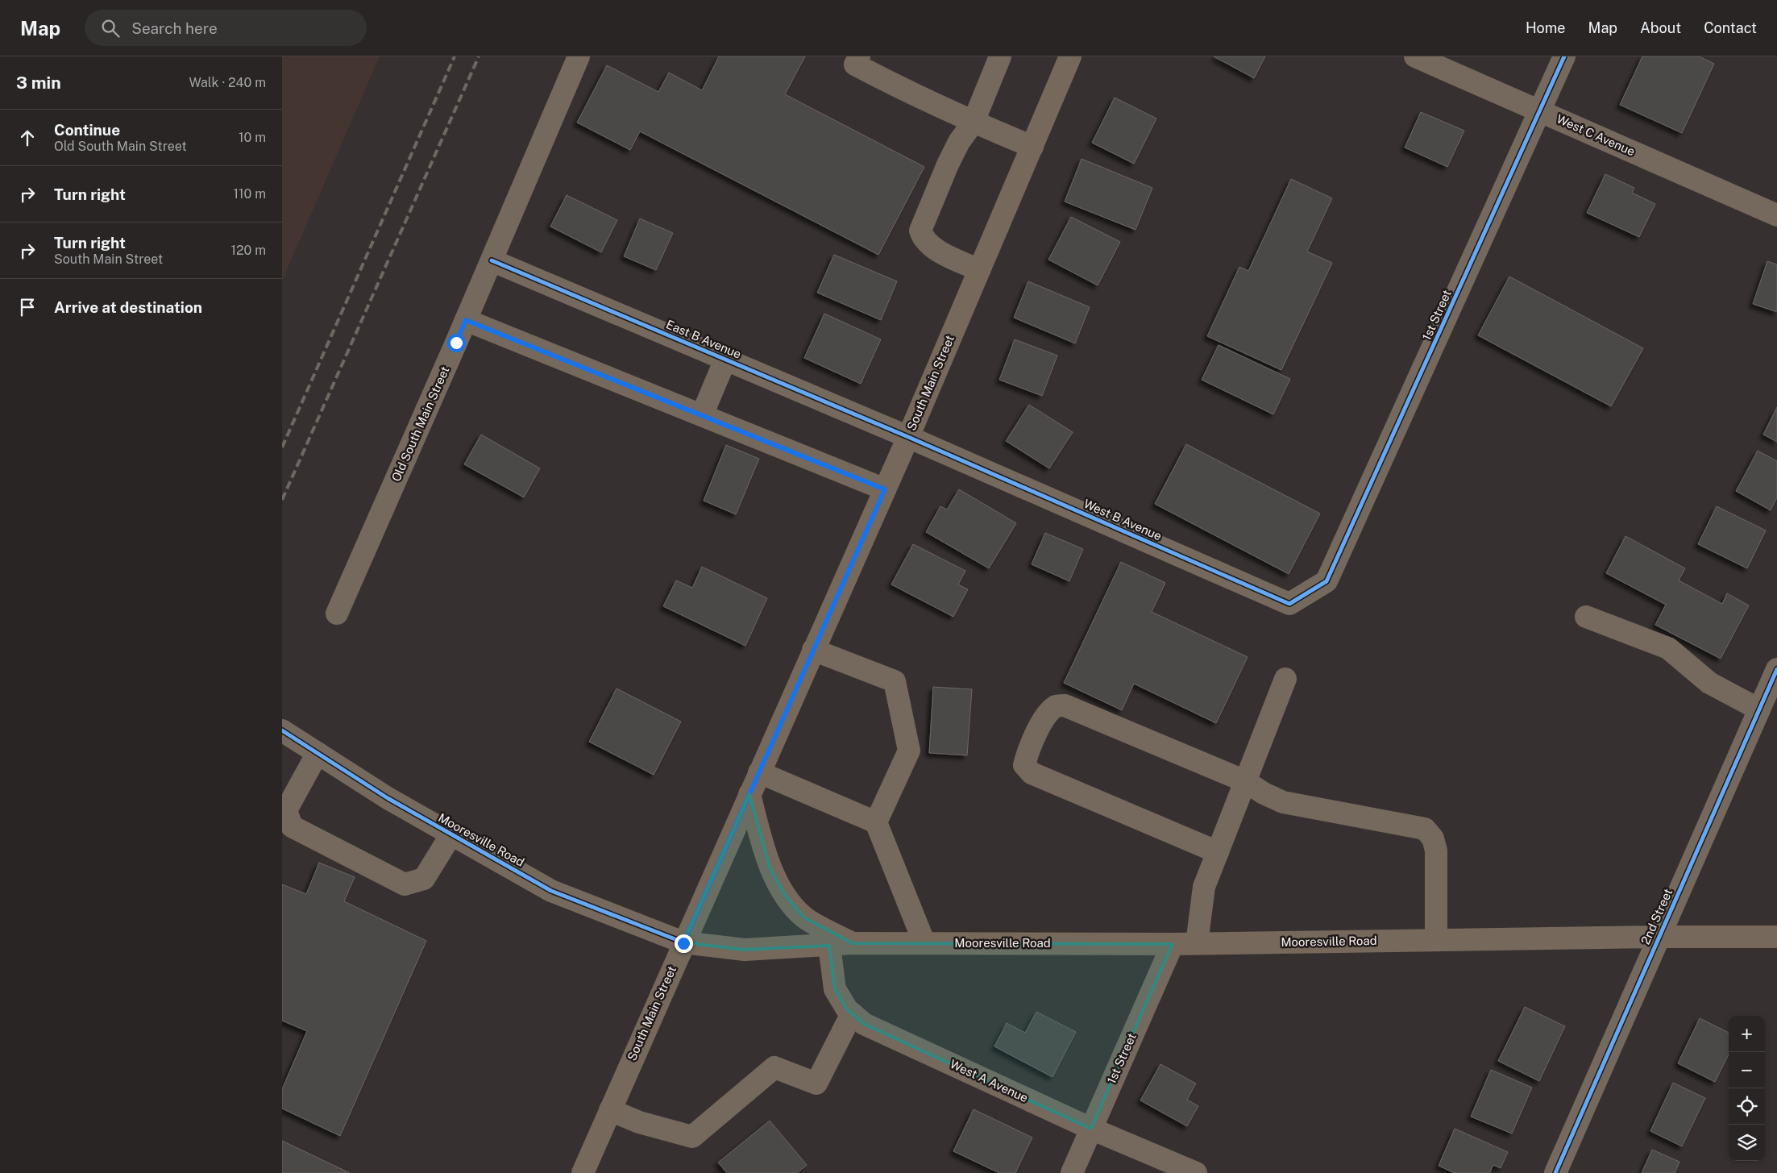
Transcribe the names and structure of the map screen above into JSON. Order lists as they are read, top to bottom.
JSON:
{
  "streets": {
    "main road": ["South Main Street", "Mooresville Road"],
    "street": [
      "West C Avenue",
      "1st Street",
      "East B Avenue",
      "Old South Main Street",
      "West B Avenue",
      "2nd Street",
      "West A Avenue"
    ]
  },
  "crossings": [
    ["West C Avenue", "1st Street"],
    ["1st Street", "West B Avenue"],
    ["1st Street", "Mooresville Road"],
    ["1st Street", "West A Avenue"],
    ["East B Avenue", "South Main Street"],
    ["East B Avenue", "Old South Main Street"],
    ["East B Avenue", "West B Avenue"],
    ["South Main Street", "West B Avenue"],
    ["South Main Street", "Mooresville Road"],
    ["Mooresville Road", "2nd Street"],
    ["Mooresville Road", "West A Avenue"]
  ],
  "page": {
    "header": "Map",
    "search": "Search here",
    "nav": [
      "Home",
      "Map",
      "About",
      "Contact"
    ],
    "heading": ["3 min", "Walk · 240 m"],
    "list": [
      ["Continue", "Old South Main Street", "10 m"],
      ["Turn right", "110 m"],
      ["Turn right", "South Main Street", "120 m"],
      "Arrive at destination"
    ],
    "map_buttons": ["+", "−"]
  }
}
